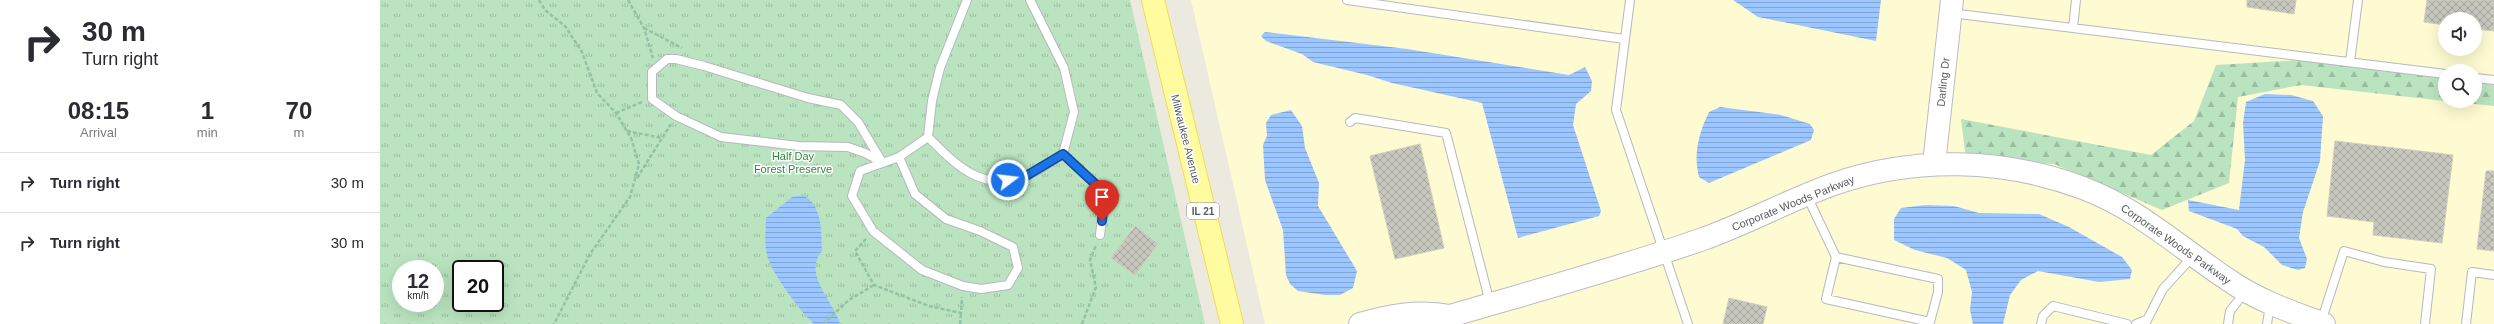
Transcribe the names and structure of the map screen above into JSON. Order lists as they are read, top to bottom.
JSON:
{
  "streets": {
    "main road": ["Milwaukee Avenue", "IL 21"],
    "street": ["Darling Dr", "Corporate Woods Parkway"]
  },
  "crossings": [
    ["Darling Dr", "Corporate Woods Parkway"]
  ],
  "parks": ["Half Day Forest Preserve"],
  "page": {
    "turn": ["30 m", "Turn right"],
    "eta": [
      "08:15",
      "Arrival",
      "1",
      "min",
      "70",
      "m"
    ],
    "list": [
      {
        "name": "Turn right",
        "value": "30 m"
      },
      {
        "name": "Turn right",
        "value": "30 m"
      }
    ],
    "speed": "12 km/h",
    "limit": "20"
  }
}
